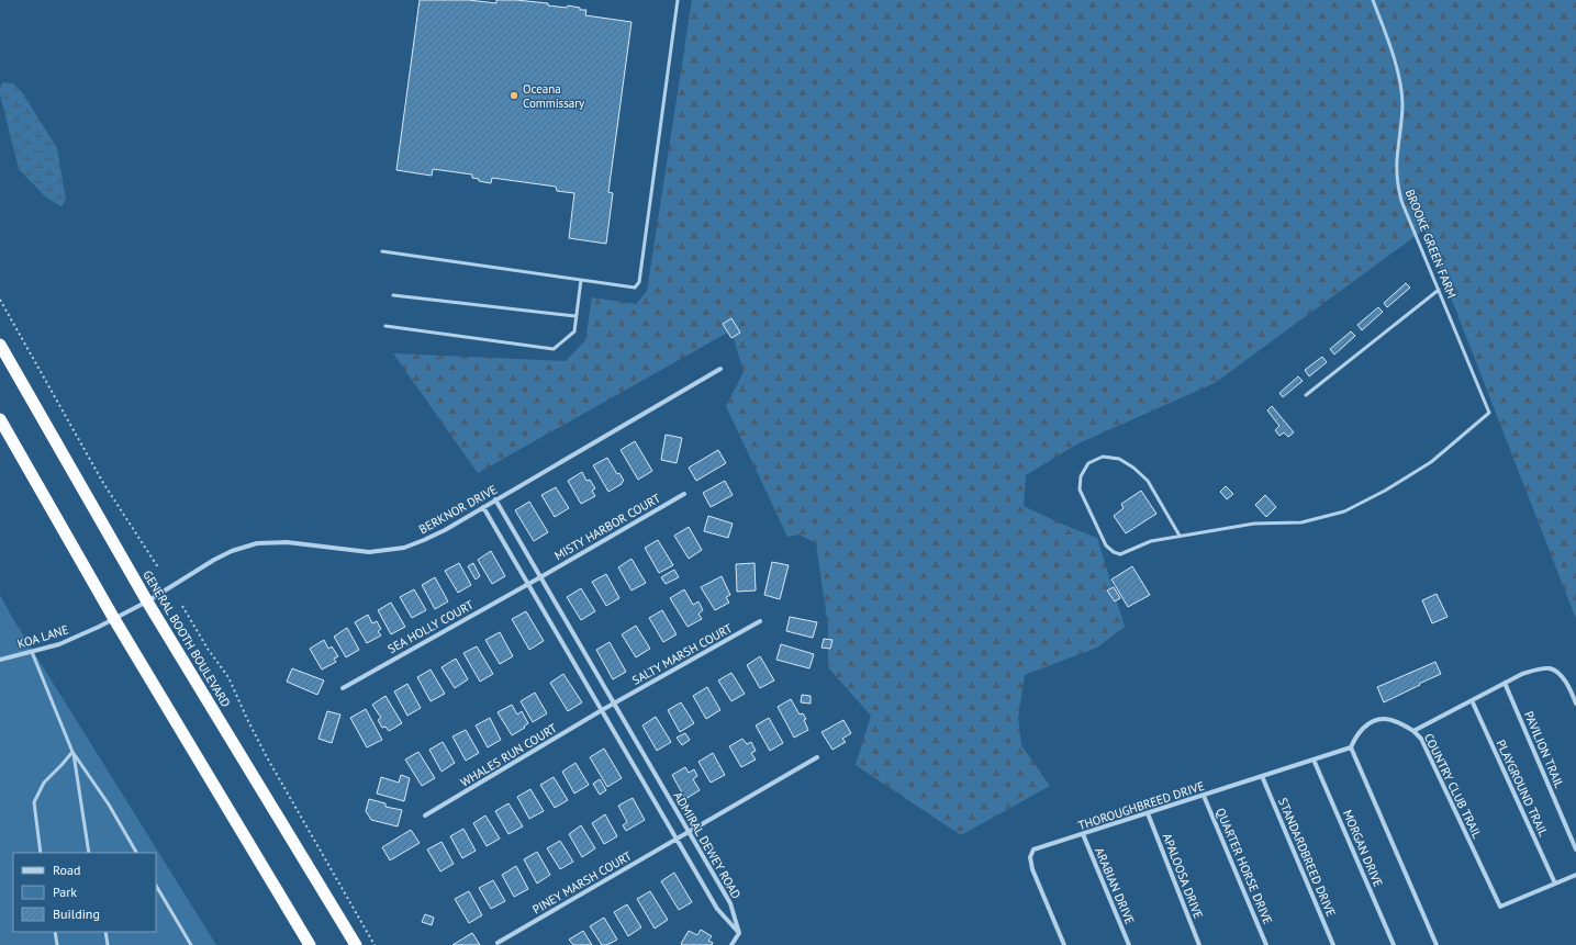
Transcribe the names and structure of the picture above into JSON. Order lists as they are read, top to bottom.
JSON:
{
  "streets": {
    "highway": ["GENERAL BOOTH BOULEVARD"],
    "street": [
      "BERKNOR DRIVE",
      "MISTY HARBOR COURT",
      "SEA HOLLY COURT",
      "KOA LANE",
      "SALTY MARSH COURT",
      "PAVILION TRAIL",
      "WHALES RUN COURT",
      "COUNTRY CLUB TRAIL",
      "PLAYGROUND TRAIL",
      "THOROUGHBREED DRIVE",
      "ADMIRAL DEWEY ROAD",
      "MORGAN DRIVE",
      "STANDARDBREED DRIVE",
      "QUARTER HORSE DRIVE",
      "APALOOSA DRIVE",
      "PINEY MARSH COURT",
      "ARABIAN DRIVE"
    ],
    "lane": ["BROOKE GREEN FARM"]
  },
  "crossings": [
    ["BERKNOR DRIVE", "KOA LANE"],
    ["BERKNOR DRIVE", "GENERAL BOOTH BOULEVARD"],
    ["BERKNOR DRIVE", "ADMIRAL DEWEY ROAD"],
    ["MISTY HARBOR COURT", "SEA HOLLY COURT"],
    ["MISTY HARBOR COURT", "ADMIRAL DEWEY ROAD"],
    ["SEA HOLLY COURT", "ADMIRAL DEWEY ROAD"],
    ["SALTY MARSH COURT", "WHALES RUN COURT"],
    ["SALTY MARSH COURT", "ADMIRAL DEWEY ROAD"],
    ["PAVILION TRAIL", "COUNTRY CLUB TRAIL"],
    ["WHALES RUN COURT", "ADMIRAL DEWEY ROAD"],
    ["COUNTRY CLUB TRAIL", "PLAYGROUND TRAIL"],
    ["THOROUGHBREED DRIVE", "MORGAN DRIVE"],
    ["THOROUGHBREED DRIVE", "STANDARDBREED DRIVE"],
    ["THOROUGHBREED DRIVE", "QUARTER HORSE DRIVE"],
    ["THOROUGHBREED DRIVE", "APALOOSA DRIVE"],
    ["THOROUGHBREED DRIVE", "ARABIAN DRIVE"],
    ["ADMIRAL DEWEY ROAD", "PINEY MARSH COURT"]
  ],
  "places": ["Oceana Commissary"],
  "legend": ["Road", "Park", "Building"]
}
